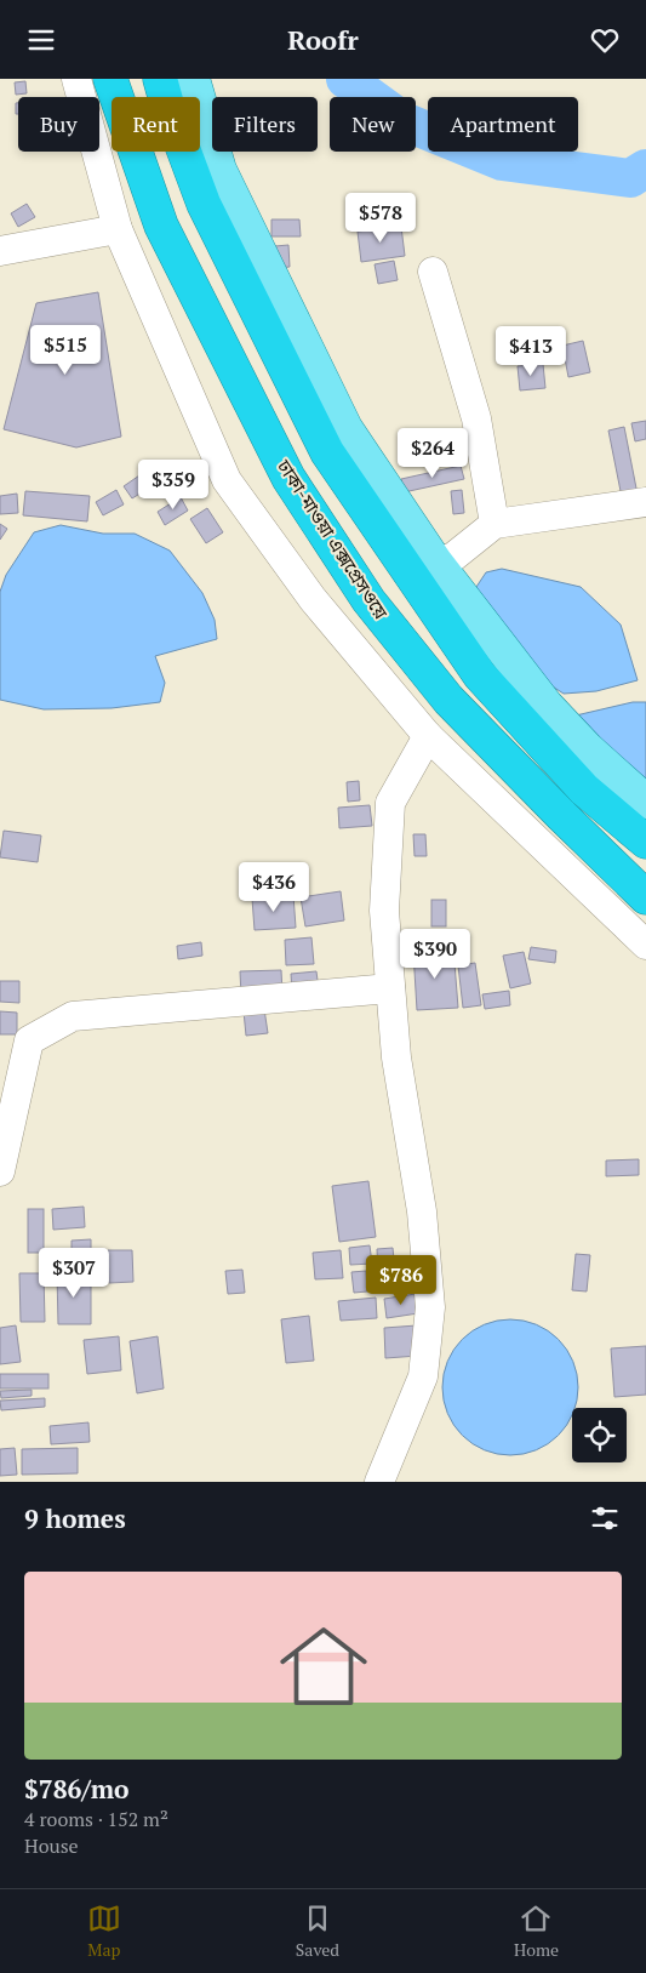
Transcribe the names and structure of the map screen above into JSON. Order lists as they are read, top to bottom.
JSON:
{
  "streets": {
    "highway": ["ঢাকা-মাওয়া এক্সপ্রেসওয়ে"]
  },
  "page": {
    "header": "Roofr",
    "chip": [
      "Buy",
      "Rent",
      "Filters",
      "New",
      "Apartment"
    ],
    "price": [
      "$578",
      "$515",
      "$413",
      "$264",
      "$359",
      "$436",
      "$390",
      "$307",
      "$786"
    ],
    "heading": "9 homes",
    "list": [
      {
        "name": "$786/mo",
        "note": "4 rooms · 152 m² · House"
      }
    ],
    "tabs": ["Map", "Saved", "Home"]
  }
}
